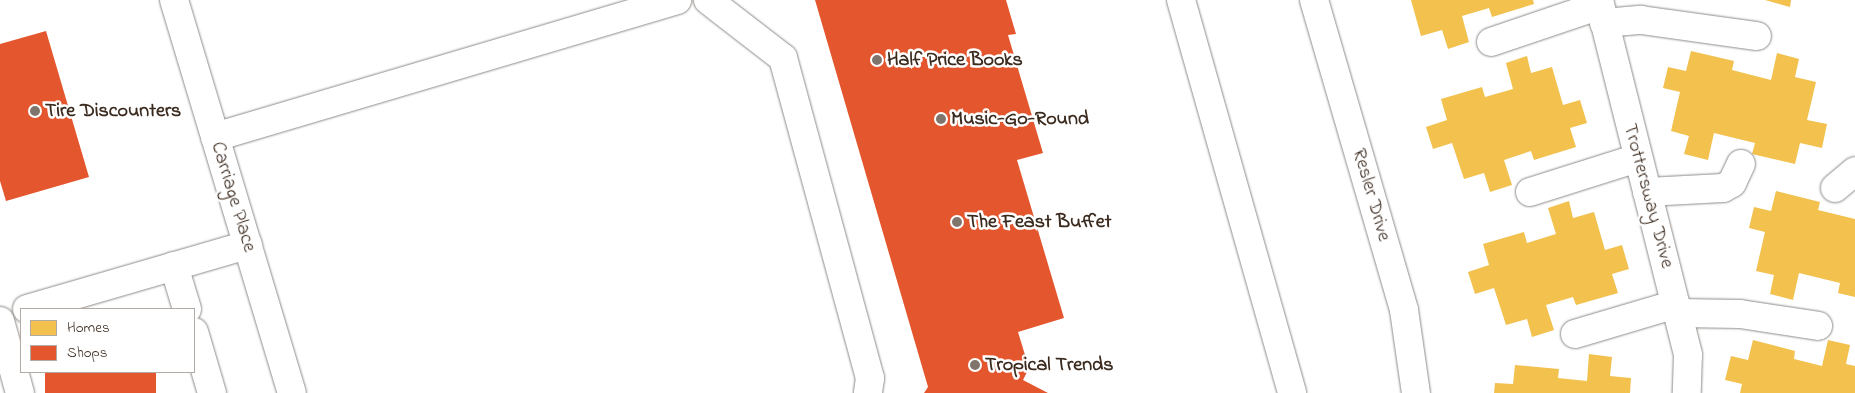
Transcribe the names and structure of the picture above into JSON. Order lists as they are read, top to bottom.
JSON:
{
  "streets": {
    "street": ["Resler Drive", "Trottersway Drive", "Carriage Place"]
  },
  "places": [
    "Half Price Books",
    "Tire Discounters",
    "Music-Go-Round",
    "The Feast Buffet",
    "Tropical Trends"
  ],
  "legend": ["Homes", "Shops"]
}
